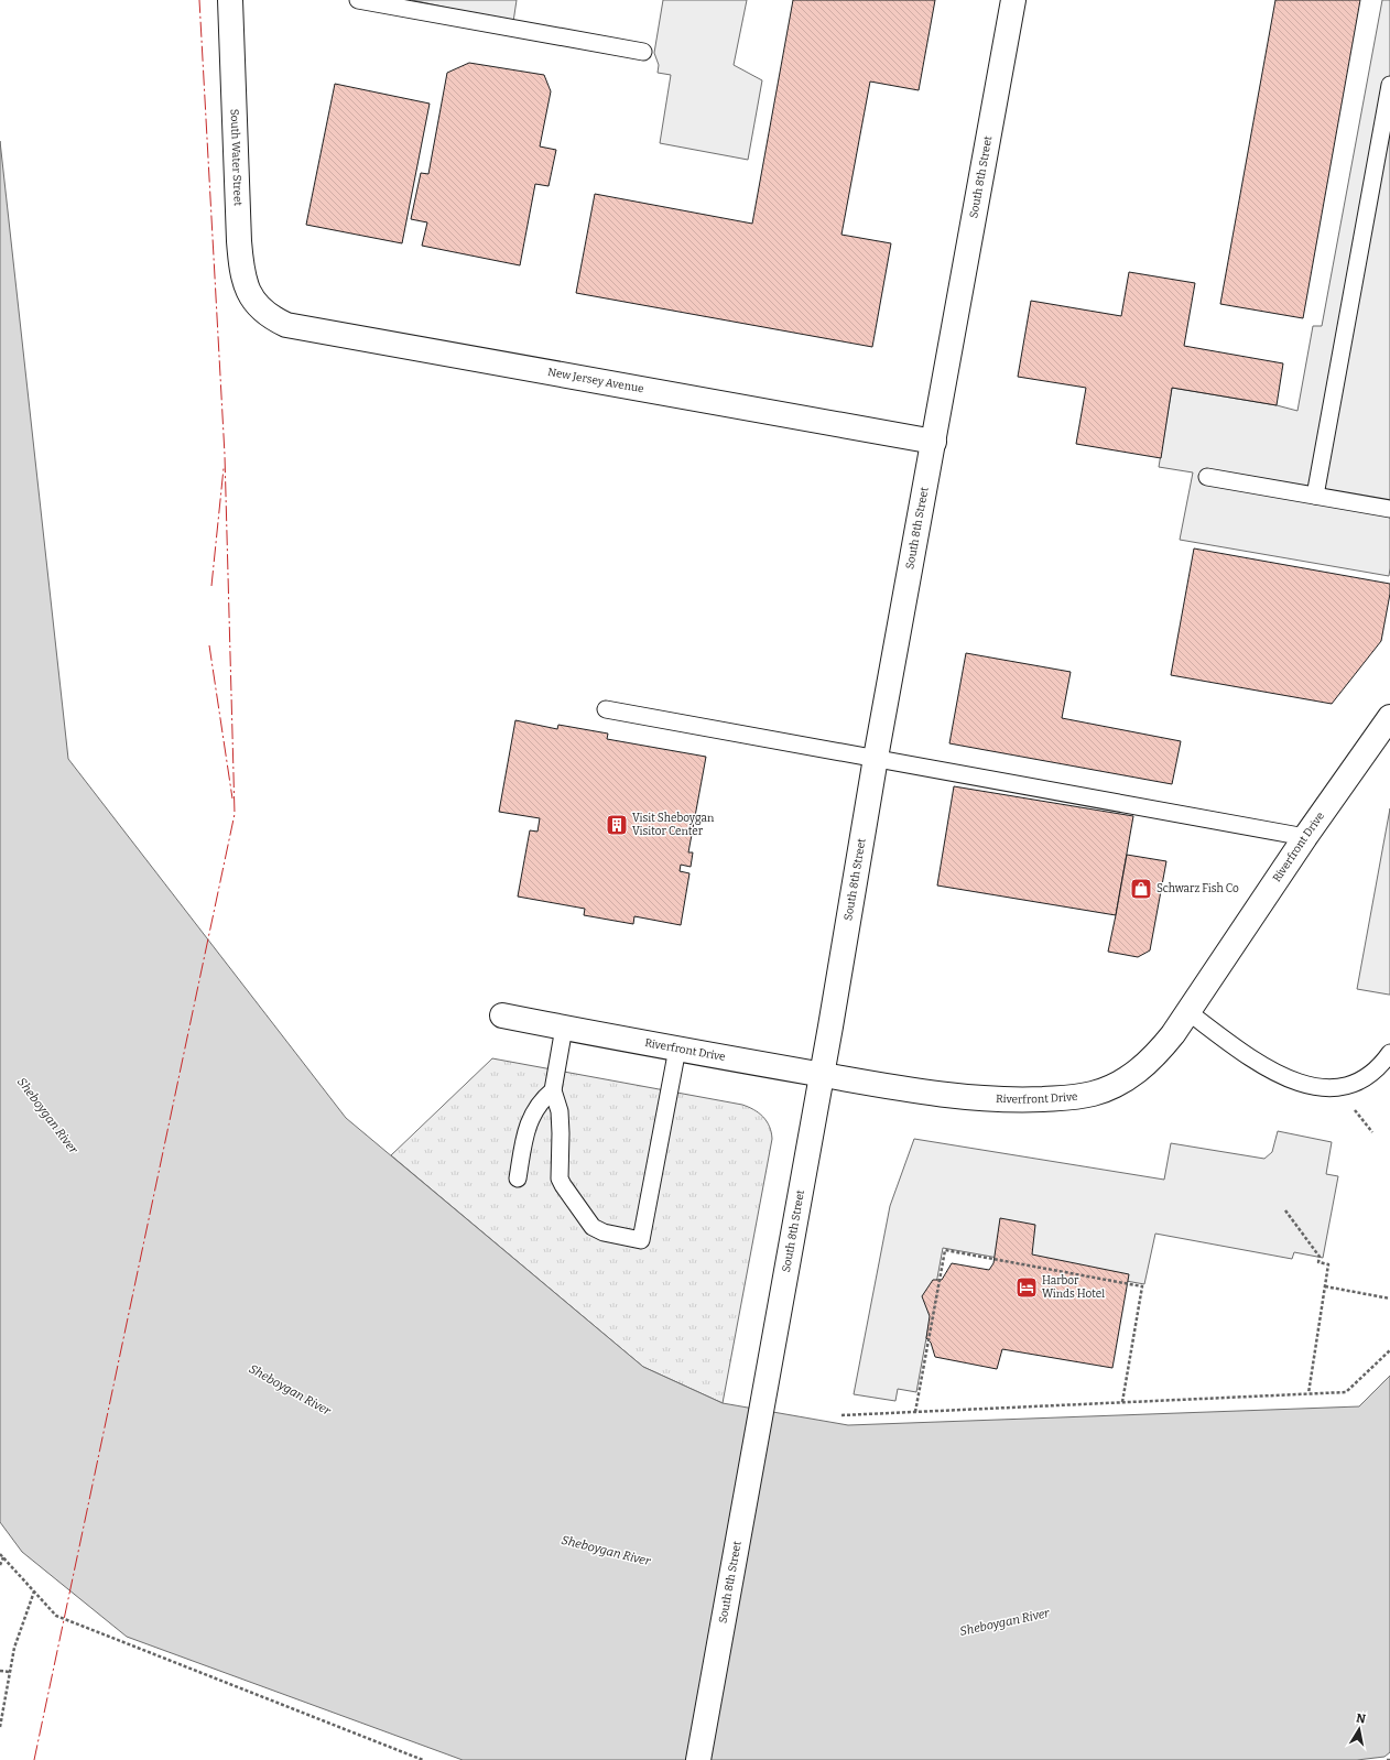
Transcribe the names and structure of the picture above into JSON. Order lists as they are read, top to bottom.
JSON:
{
  "streets": {
    "street": [
      "South Water Street",
      "South 8th Street",
      "New Jersey Avenue",
      "Riverfront Drive"
    ]
  },
  "crossings": [
    ["South Water Street", "New Jersey Avenue"],
    ["South 8th Street", "New Jersey Avenue"],
    ["South 8th Street", "Riverfront Drive"]
  ],
  "water": ["Sheboygan River"],
  "places": {
    "building": ["Visit Sheboygan Visitor Center"],
    "shop": ["Schwarz Fish Co"],
    "hotel": ["Harbor Winds Hotel"]
  },
  "north": "top"
}
